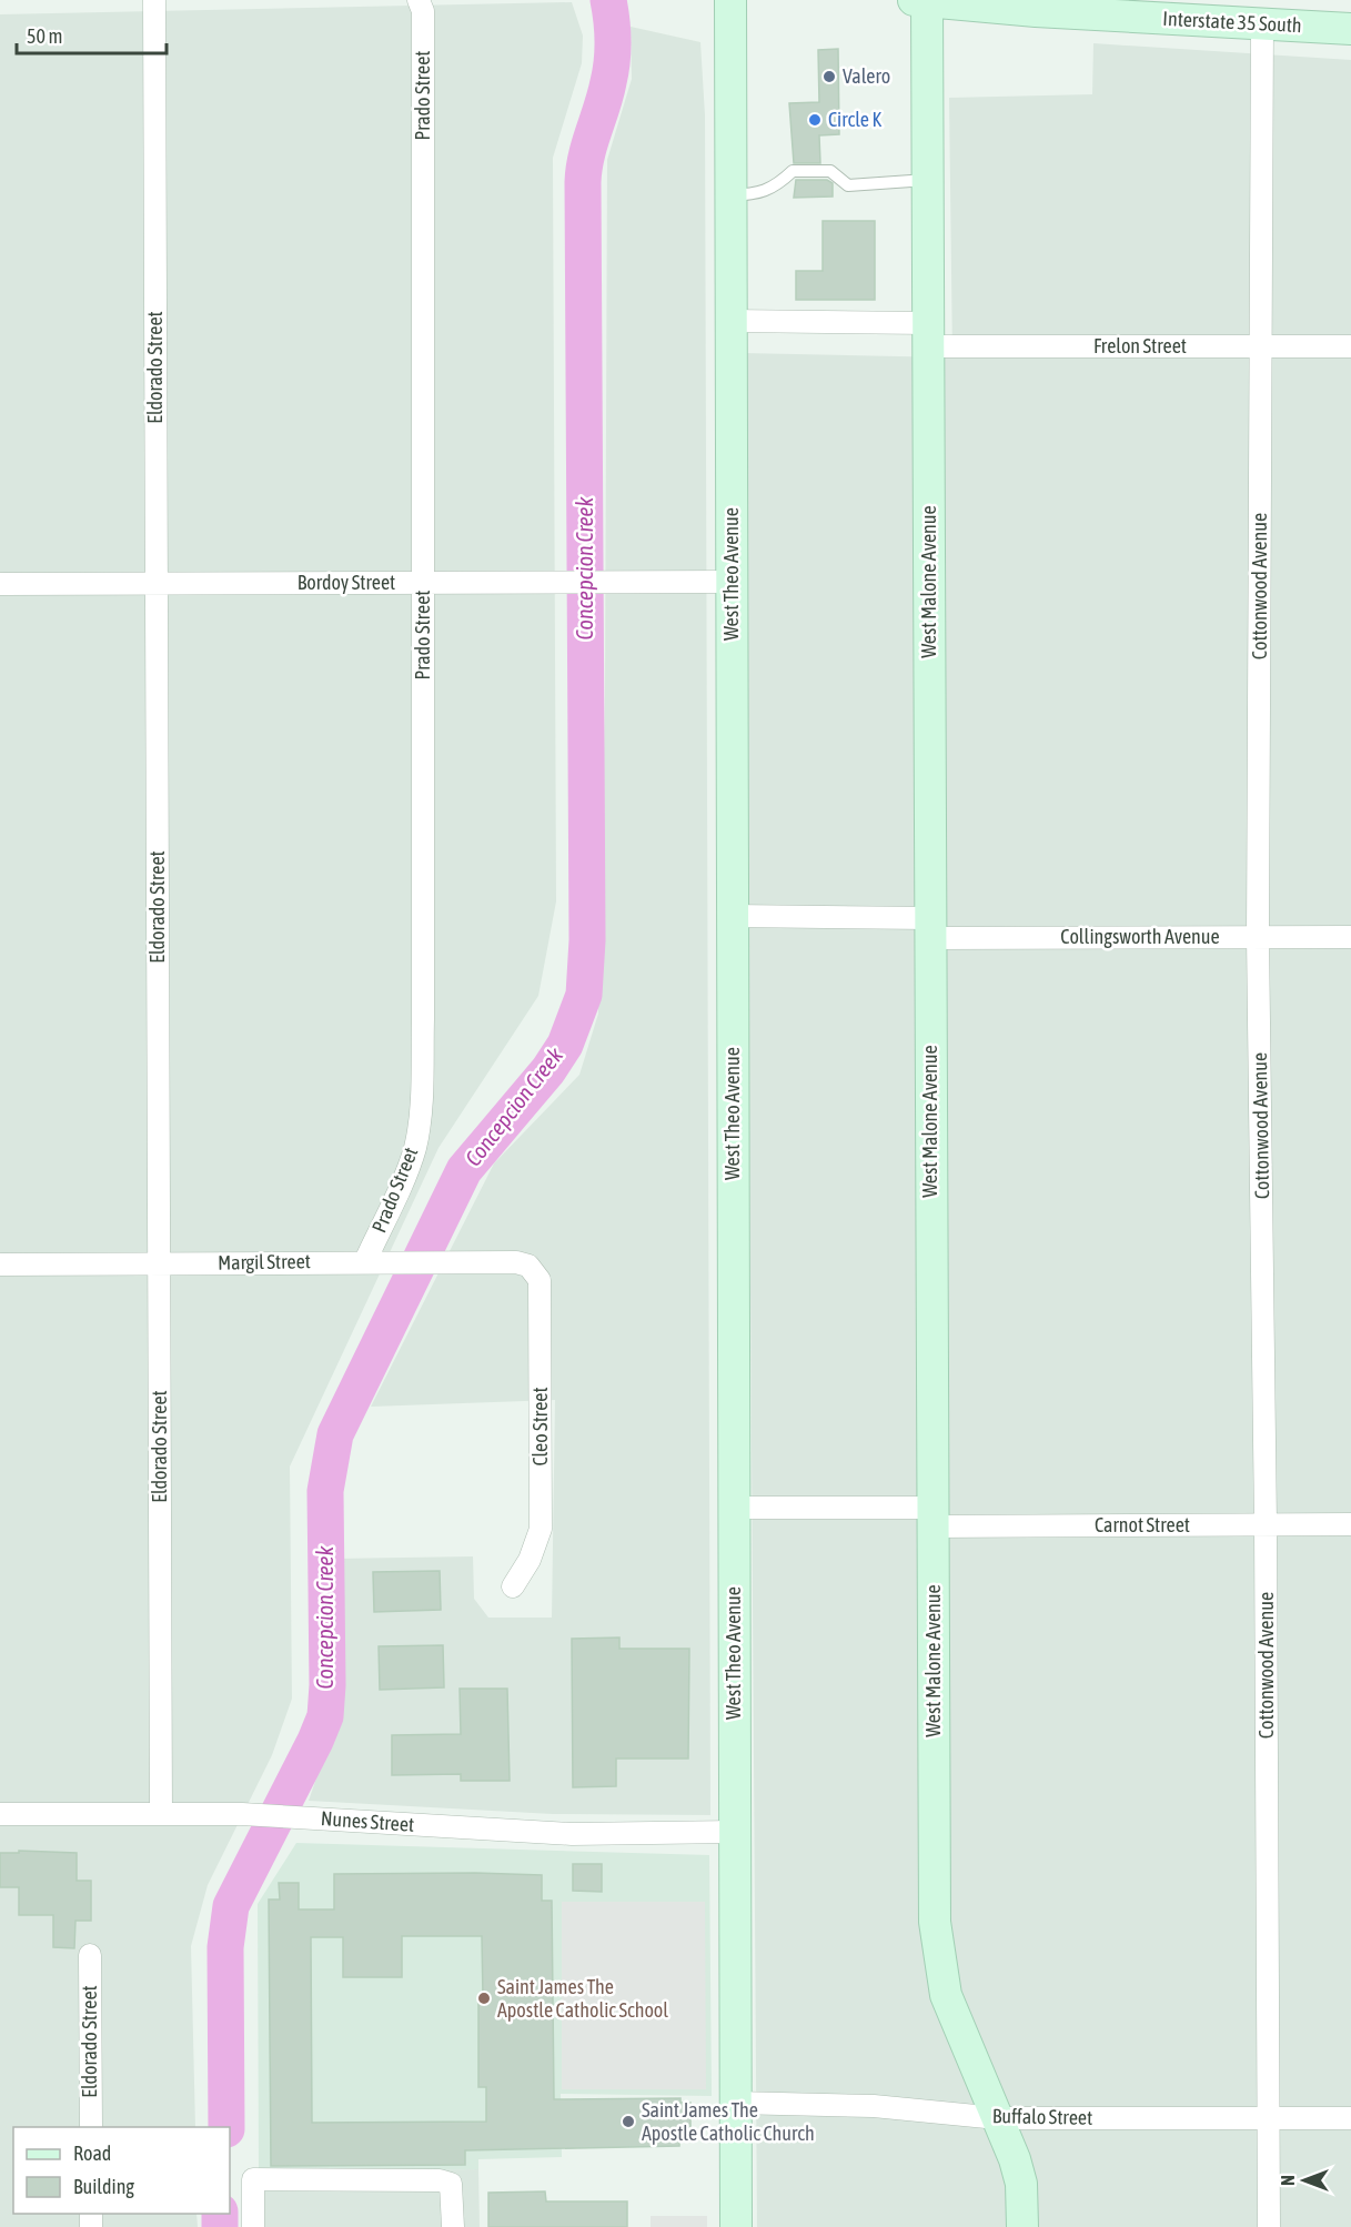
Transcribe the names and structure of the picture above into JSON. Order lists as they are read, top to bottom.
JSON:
{
  "streets": {
    "street": [
      "Interstate 35 South",
      "Prado Street",
      "Frelon Street",
      "Eldorado Street",
      "West Theo Avenue",
      "West Malone Avenue",
      "Bordoy Street",
      "Cottonwood Avenue",
      "Collingsworth Avenue",
      "Margil Street",
      "Cleo Street",
      "Carnot Street",
      "Nunes Street",
      "Buffalo Street"
    ]
  },
  "crossings": [
    ["Interstate 35 South", "West Malone Avenue"],
    ["Interstate 35 South", "Cottonwood Avenue"],
    ["Prado Street", "Bordoy Street"],
    ["Prado Street", "Margil Street"],
    ["Frelon Street", "West Theo Avenue"],
    ["Frelon Street", "West Malone Avenue"],
    ["Frelon Street", "Cottonwood Avenue"],
    ["Eldorado Street", "Bordoy Street"],
    ["Eldorado Street", "Margil Street"],
    ["Eldorado Street", "Nunes Street"],
    ["West Theo Avenue", "Bordoy Street"],
    ["West Theo Avenue", "Collingsworth Avenue"],
    ["West Theo Avenue", "Carnot Street"],
    ["West Theo Avenue", "Nunes Street"],
    ["West Theo Avenue", "Buffalo Street"],
    ["West Malone Avenue", "Collingsworth Avenue"],
    ["West Malone Avenue", "Carnot Street"],
    ["West Malone Avenue", "Buffalo Street"],
    ["Cottonwood Avenue", "Collingsworth Avenue"],
    ["Cottonwood Avenue", "Carnot Street"],
    ["Cottonwood Avenue", "Buffalo Street"],
    ["Margil Street", "Cleo Street"]
  ],
  "water": ["Concepcion Creek"],
  "places": [
    "Valero",
    "Circle K",
    "Saint James The Apostle Catholic School",
    "Saint James The Apostle Catholic Church"
  ],
  "legend": ["Road", "Building"],
  "scale_bar": "50 m",
  "north": "left"
}
